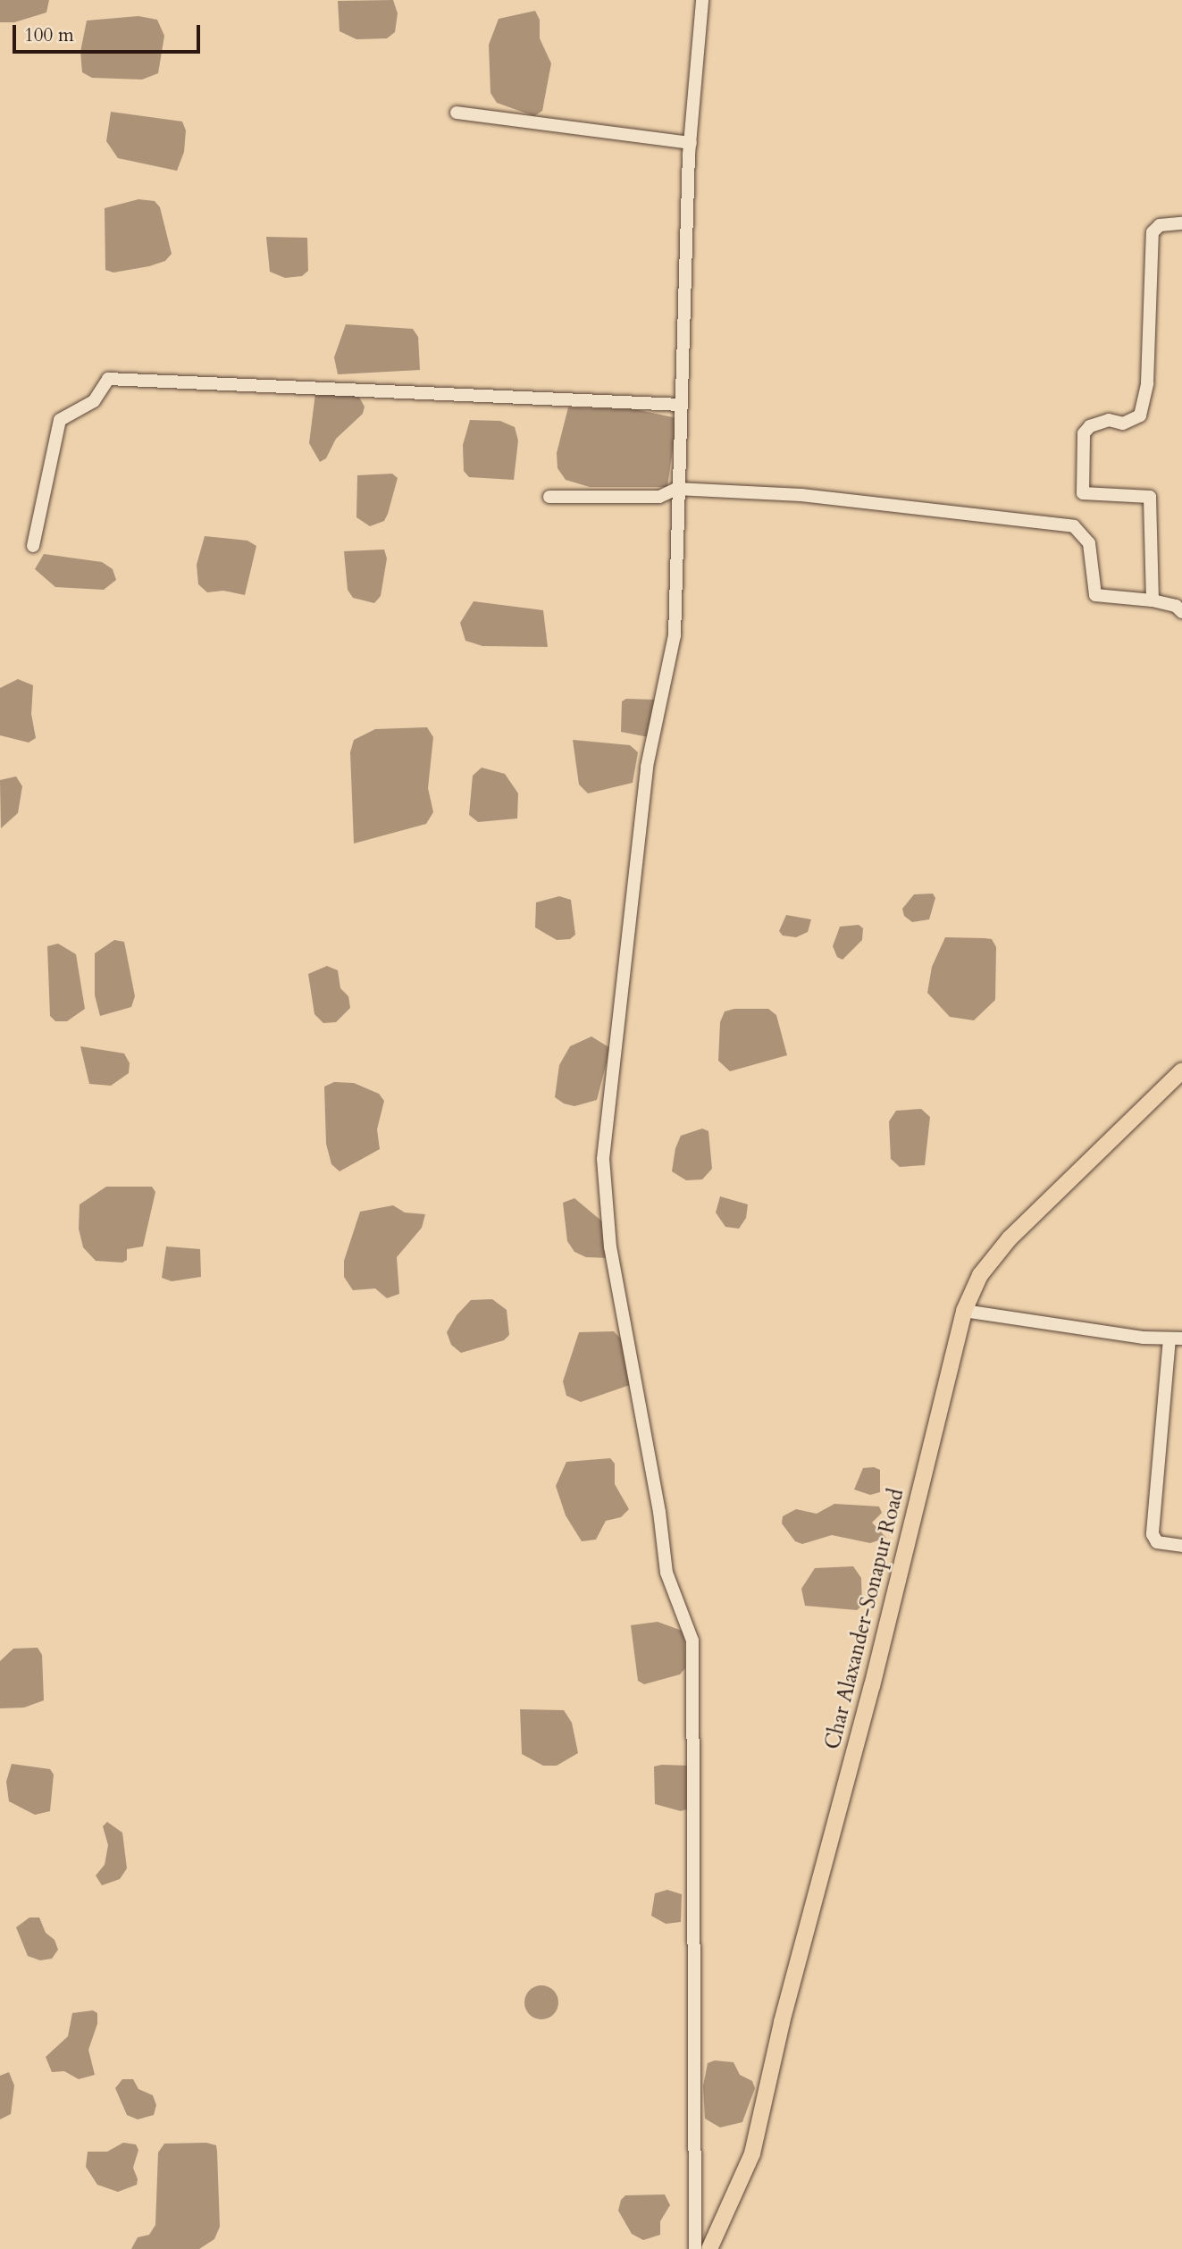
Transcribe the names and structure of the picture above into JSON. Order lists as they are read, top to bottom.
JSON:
{
  "streets": {
    "main road": ["Char Alaxander-Sonapur Road"]
  },
  "scale_bar": "100 m"
}
